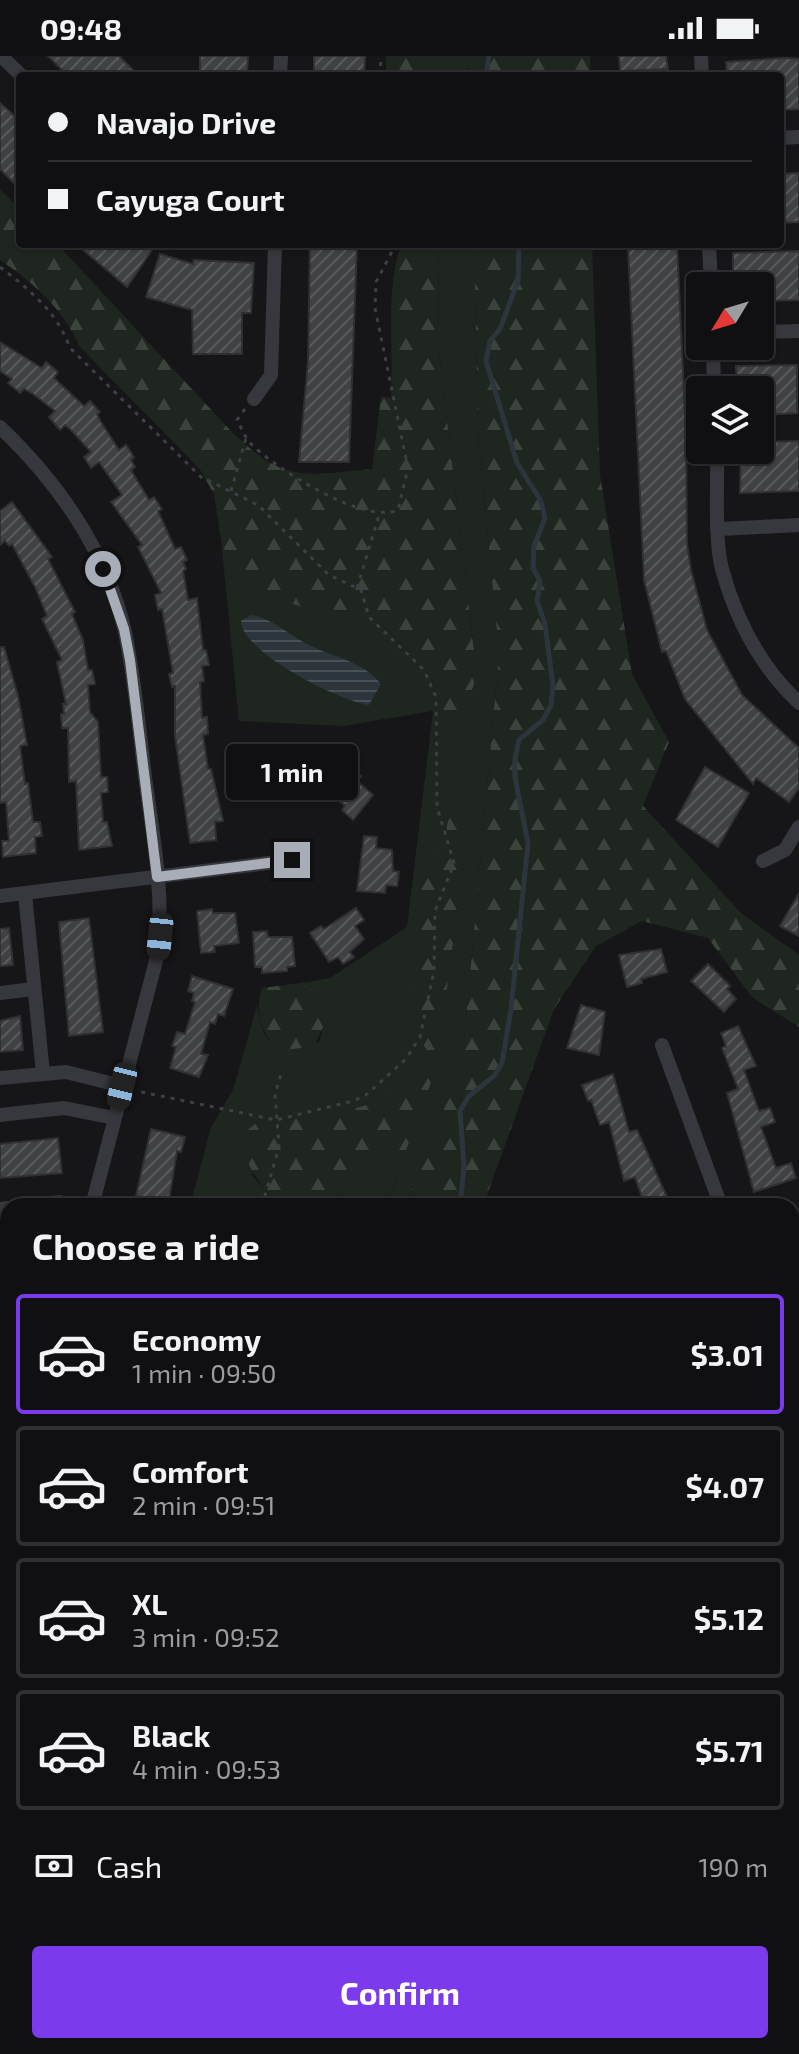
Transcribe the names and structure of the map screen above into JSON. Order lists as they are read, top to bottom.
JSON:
{
  "north": "bottom left",
  "page": {
    "status": "09:48",
    "banner": ["Navajo Drive", "Cayuga Court"],
    "bubble": "1 min",
    "heading": "Choose a ride",
    "list": [
      {
        "name": "Economy",
        "note": "1 min · 09:50",
        "value": "$3.01"
      },
      {
        "name": "Comfort",
        "note": "2 min · 09:51",
        "value": "$4.07"
      },
      {
        "name": "XL",
        "note": "3 min · 09:52",
        "value": "$5.12"
      },
      {
        "name": "Black",
        "note": "4 min · 09:53",
        "value": "$5.71"
      }
    ],
    "pay": ["Cash", "190 m"],
    "buttons": "Confirm"
  }
}
